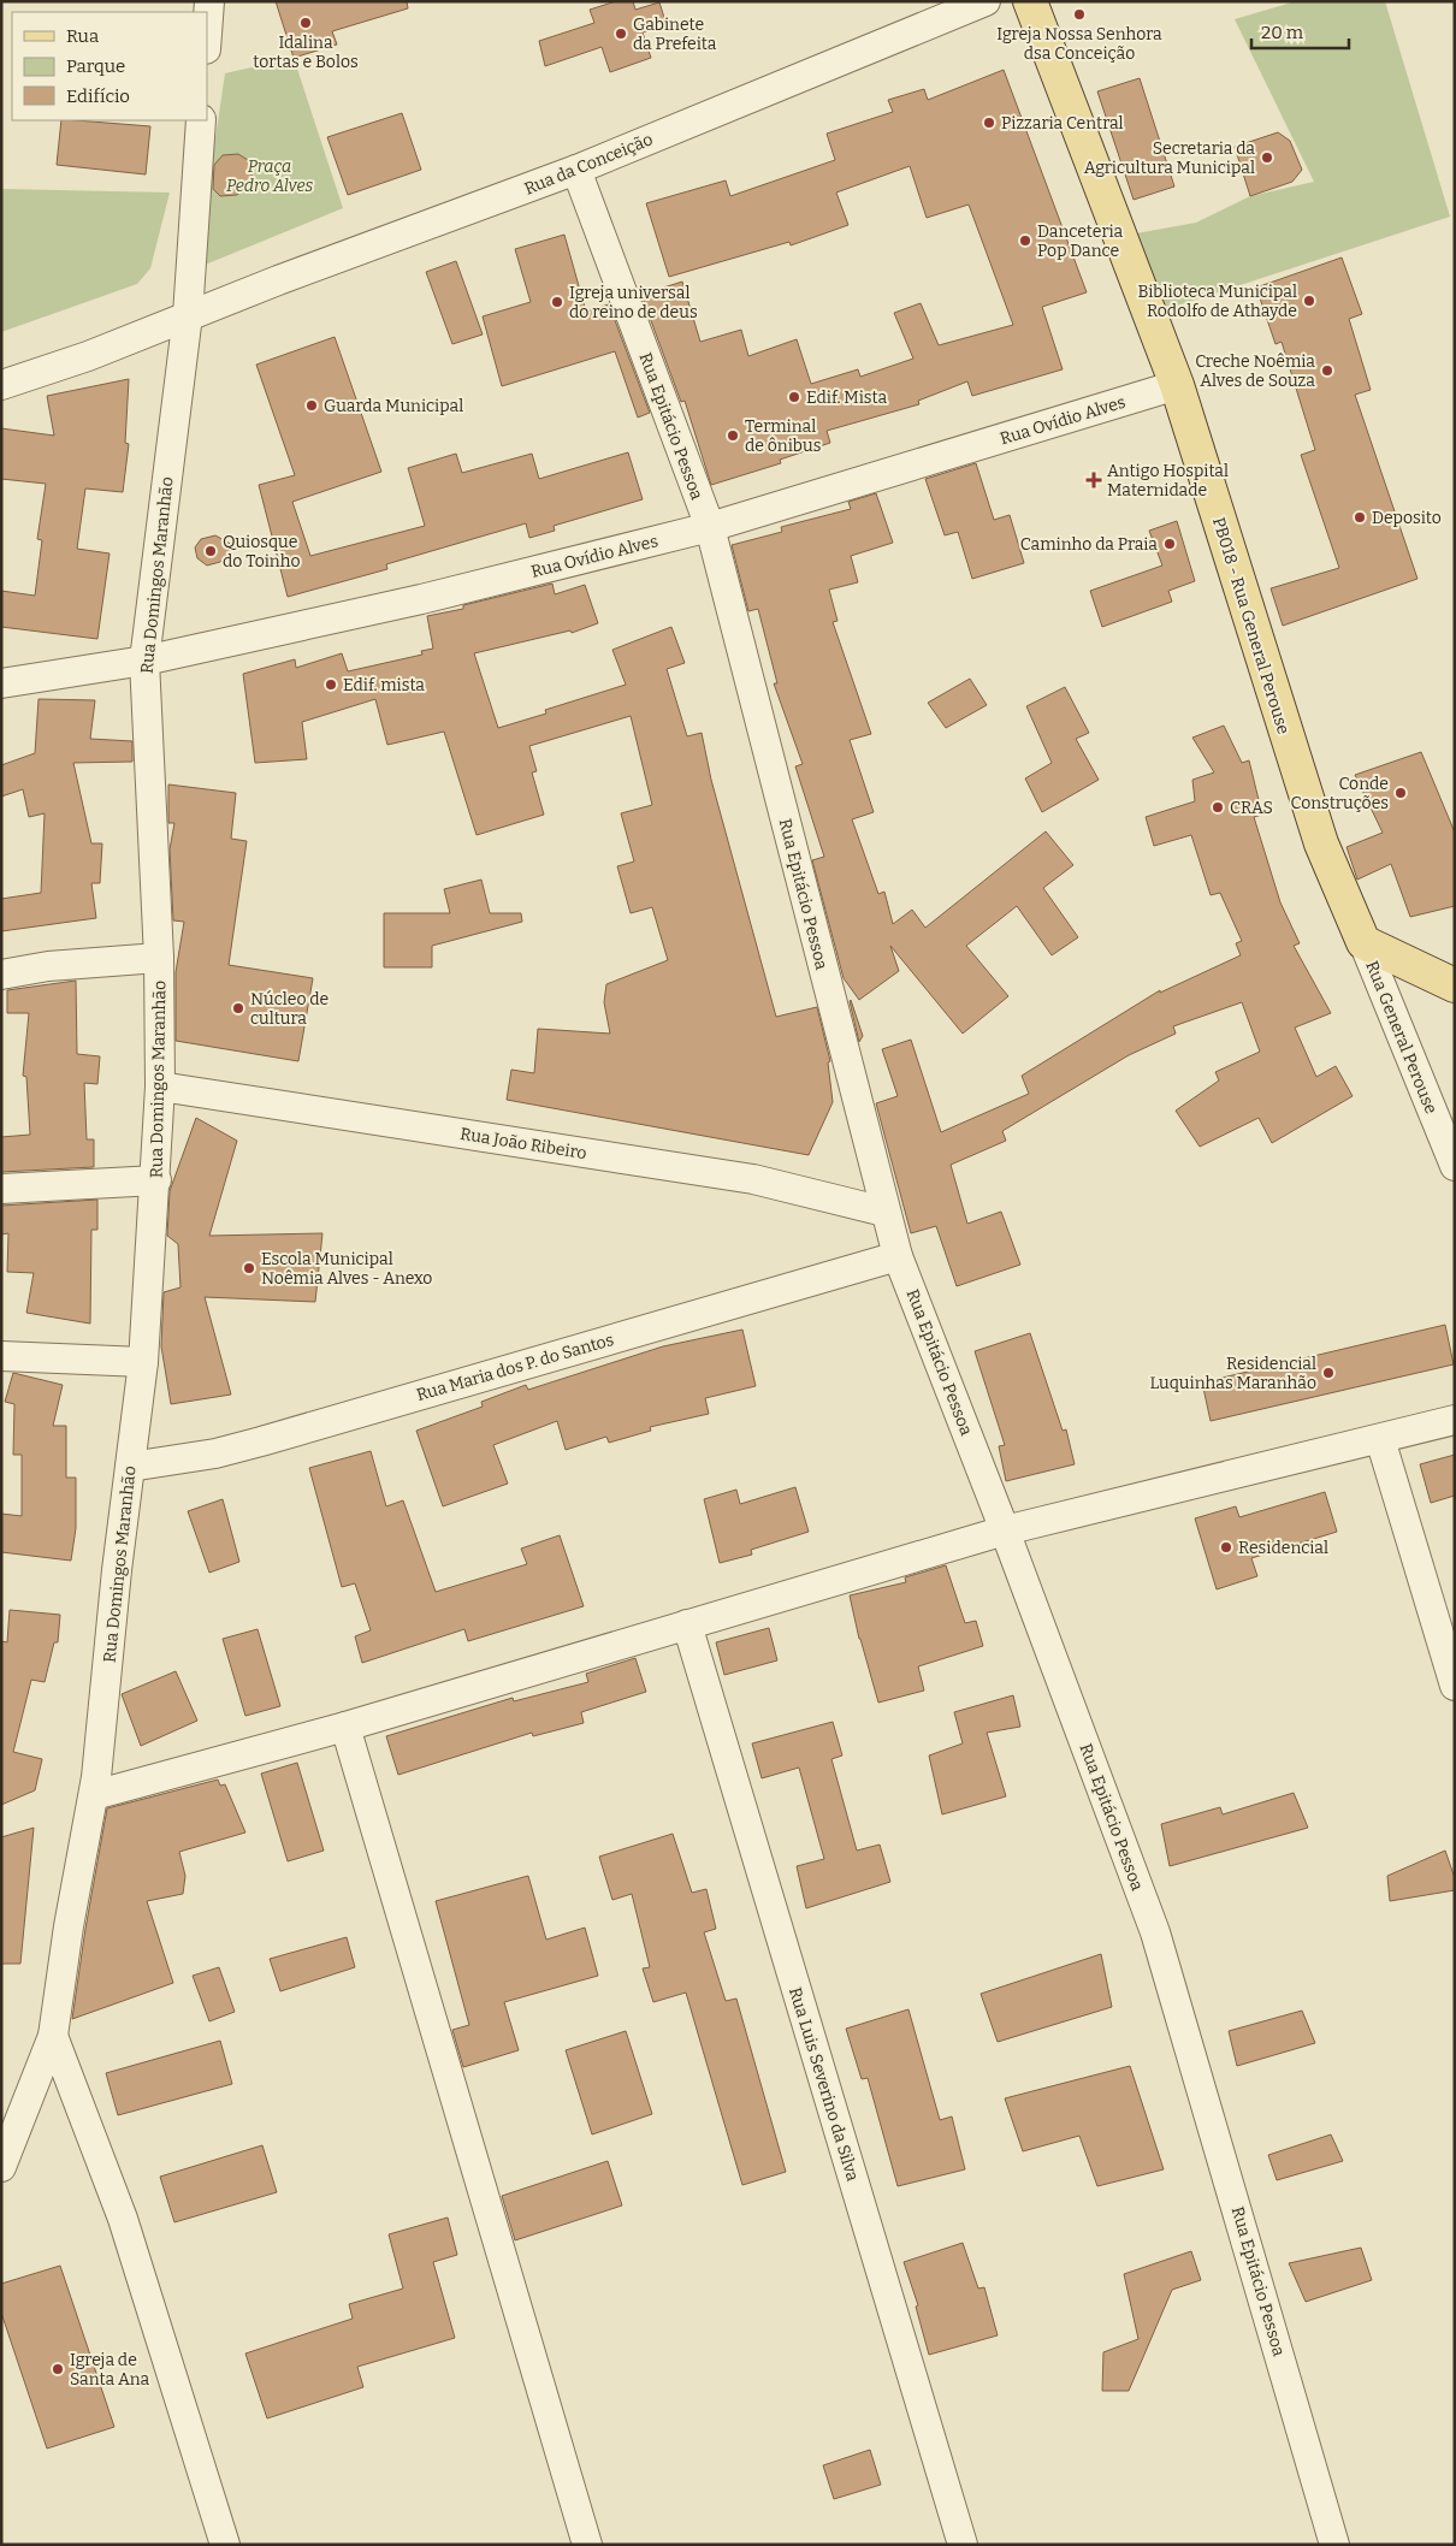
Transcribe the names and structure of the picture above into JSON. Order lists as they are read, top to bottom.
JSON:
{
  "streets": {
    "main road": ["PB018 - Rua General Perouse"],
    "street": [
      "Rua da Conceição",
      "Rua Ovídio Alves",
      "Rua Epitácio Pessoa",
      "Rua Domingos Maranhão",
      "Rua General Perouse",
      "Rua João Ribeiro",
      "Rua Maria dos P. do Santos",
      "Rua Luis Severino da Silva"
    ]
  },
  "crossings": [
    ["Rua da Conceição", "Rua Epitácio Pessoa"],
    ["Rua da Conceição", "Rua Domingos Maranhão"],
    ["Rua Ovídio Alves", "Rua Epitácio Pessoa"],
    ["Rua Ovídio Alves", "Rua Domingos Maranhão"],
    ["Rua Ovídio Alves", "PB018 - Rua General Perouse"],
    ["Rua Epitácio Pessoa", "Rua João Ribeiro"],
    ["Rua Epitácio Pessoa", "Rua Maria dos P. do Santos"],
    ["Rua Domingos Maranhão", "Rua João Ribeiro"],
    ["Rua Domingos Maranhão", "Rua Maria dos P. do Santos"],
    ["PB018 - Rua General Perouse", "Rua General Perouse"]
  ],
  "parks": ["Praça Pedro Alves"],
  "places": {
    "other": [
      "Igreja Nossa Senhora dsa Conceição",
      "Idalina tortas e Bolos",
      "Gabinete da Prefeita",
      "Pizzaria Central",
      "Secretaria da Agricultura Municipal",
      "Danceteria Pop Dance",
      "Biblioteca Municipal Rodolfo de Athayde",
      "Igreja universal do reino de deus",
      "Creche Noêmia Alves de Souza",
      "Edif. Mista",
      "Guarda Municipal",
      "Terminal de ônibus",
      "Deposito",
      "Caminho da Praia",
      "Quiosque do Toinho",
      "Edif. mista",
      "Conde Construções",
      "CRAS",
      "Núcleo de cultura",
      "Escola Municipal Noêmia Alves - Anexo",
      "Residencial Luquinhas Maranhão",
      "Residencial",
      "Igreja de Santa Ana"
    ],
    "health": ["Antigo Hospital Maternidade"]
  },
  "legend": ["Rua", "Parque", "Edifício"],
  "scale_bar": "20 m"
}
